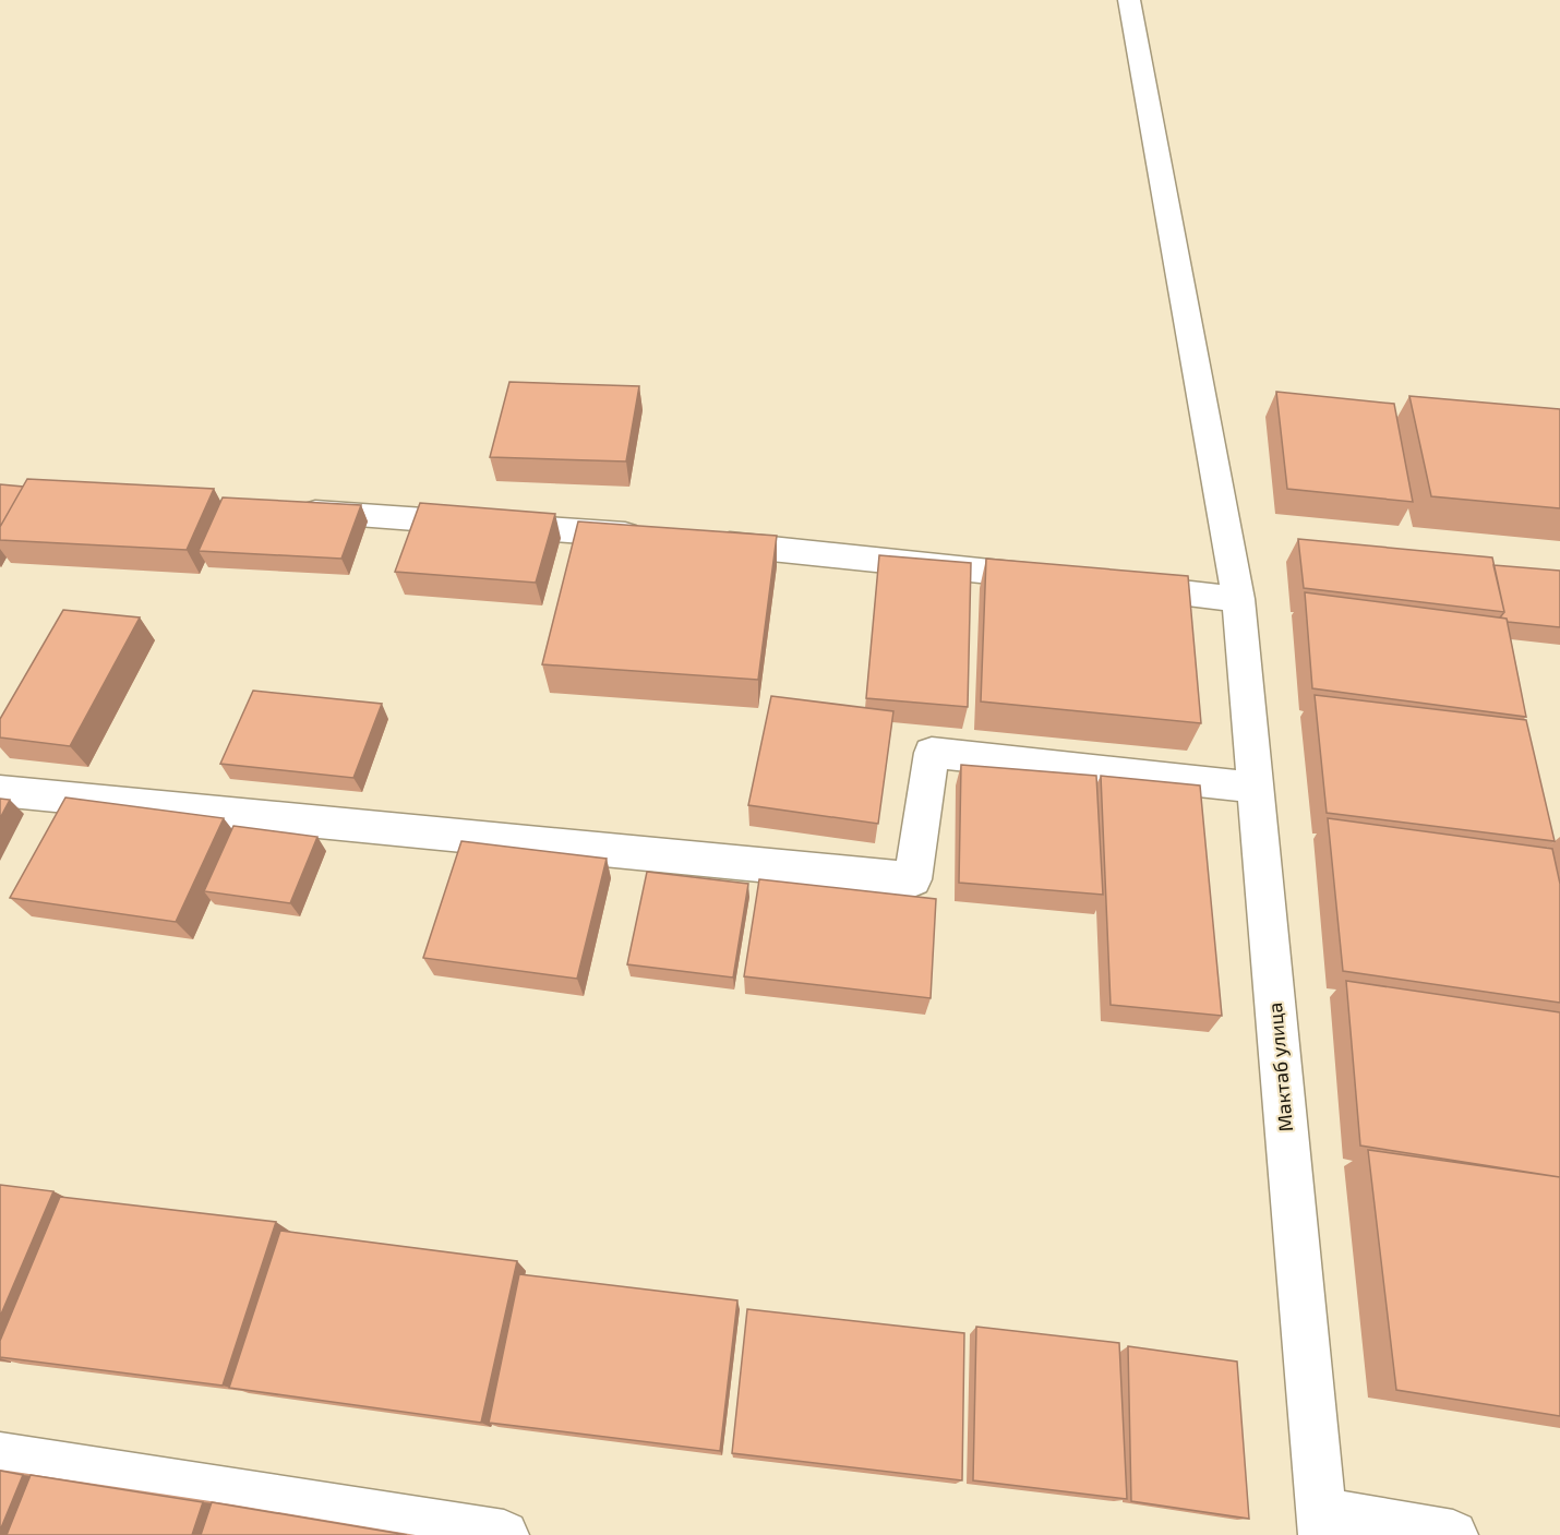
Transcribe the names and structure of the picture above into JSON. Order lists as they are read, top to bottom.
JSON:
{
  "streets": {
    "street": ["Мактаб улица"]
  }
}
